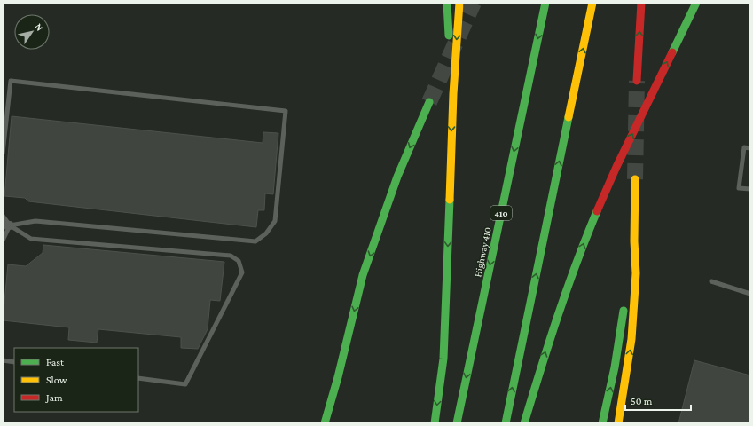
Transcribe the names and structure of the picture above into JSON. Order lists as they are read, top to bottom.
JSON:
{
  "streets": {
    "highway": ["410", "Highway 410"]
  },
  "legend": ["Fast", "Slow", "Jam"],
  "scale_bar": "50 m",
  "north": "top right"
}
